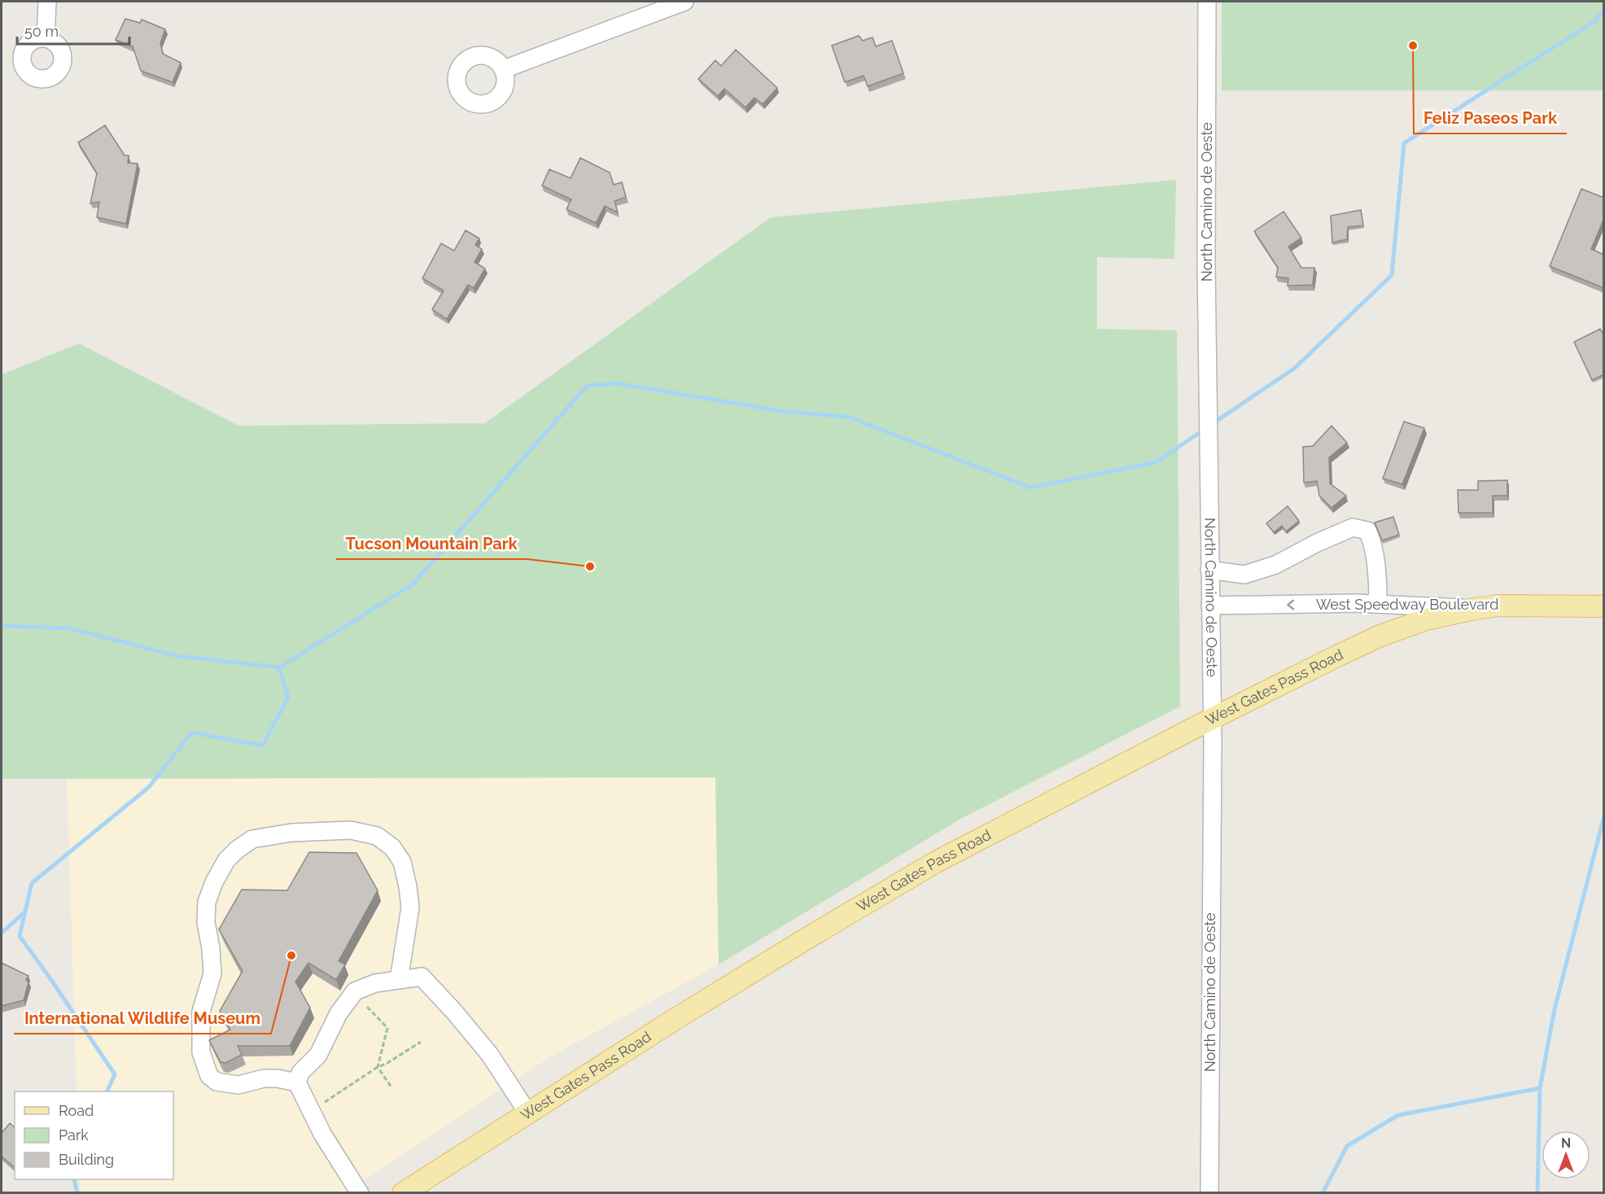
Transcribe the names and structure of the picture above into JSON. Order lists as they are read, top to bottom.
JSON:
{
  "streets": {
    "main road": ["West Speedway Boulevard", "West Gates Pass Road"],
    "street": ["North Camino de Oeste"]
  },
  "crossings": [
    ["North Camino de Oeste", "West Speedway Boulevard"],
    ["North Camino de Oeste", "West Gates Pass Road"],
    ["West Speedway Boulevard", "West Gates Pass Road"]
  ],
  "one_way": ["West Speedway Boulevard"],
  "places": ["Feliz Paseos Park", "Tucson Mountain Park", "International Wildlife Museum"],
  "legend": ["Road", "Park", "Building"],
  "scale_bar": "50 m",
  "north": "top"
}
